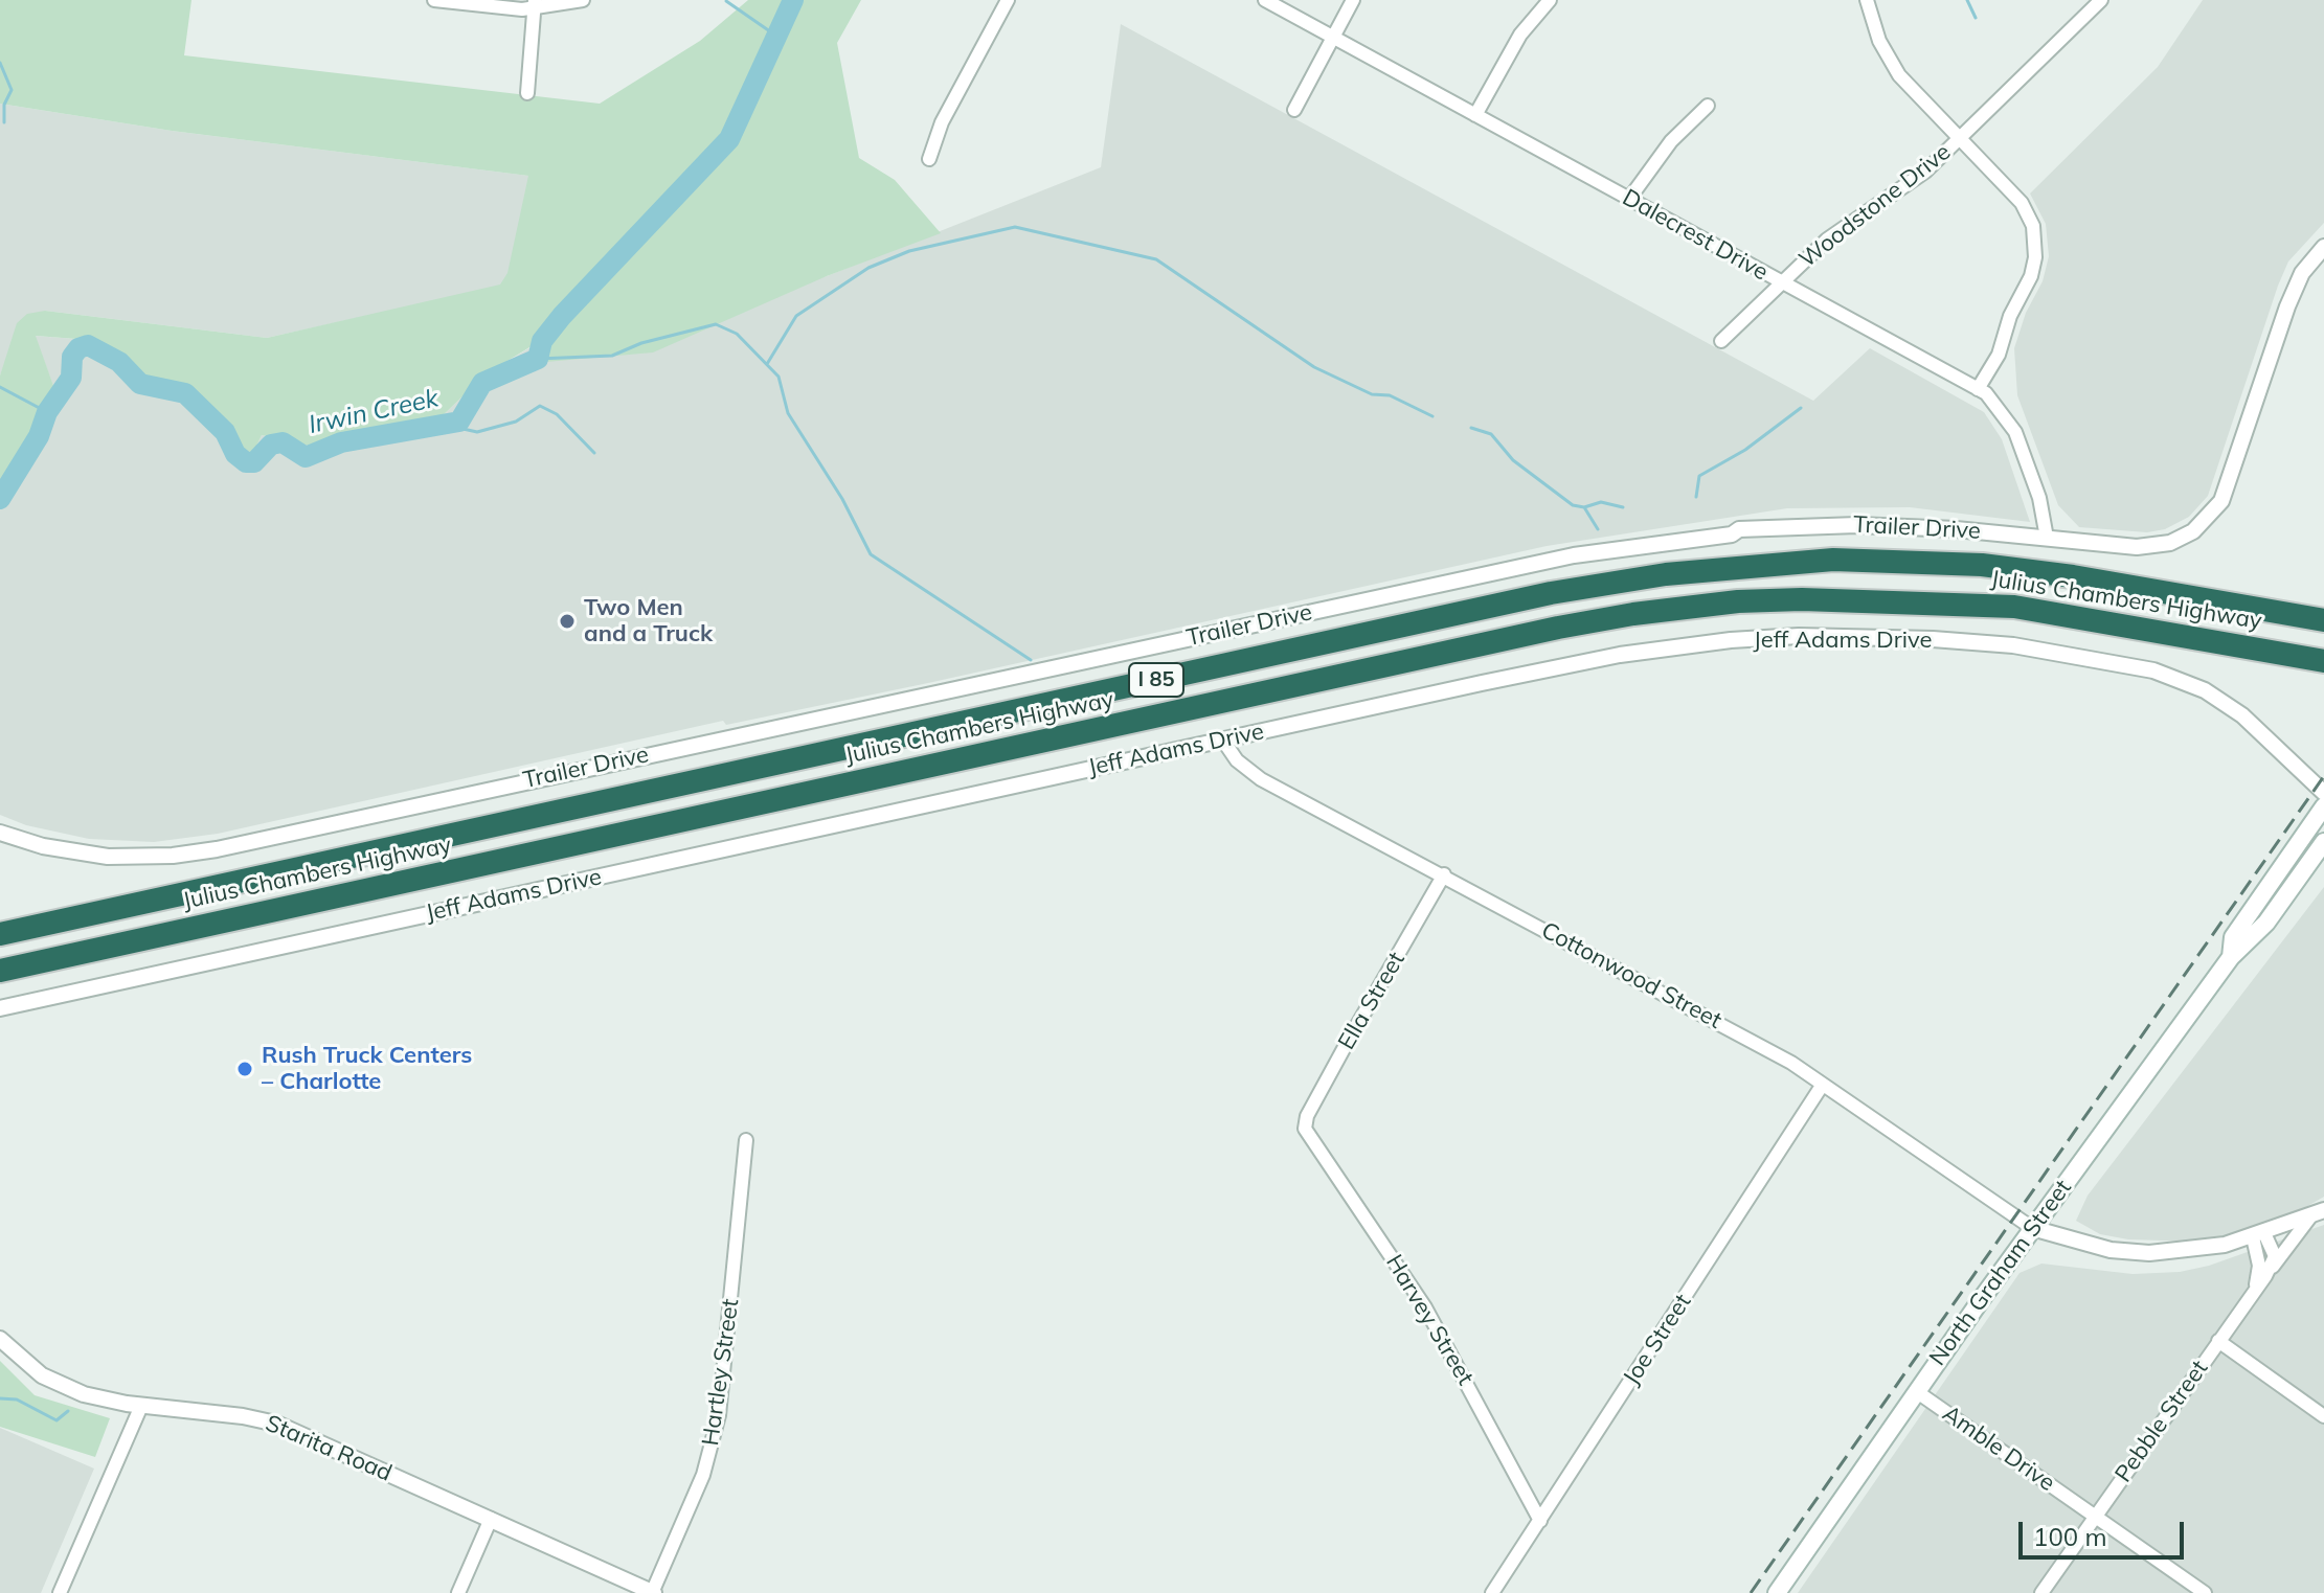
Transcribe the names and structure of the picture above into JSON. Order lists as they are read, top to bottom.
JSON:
{
  "streets": {
    "highway": ["Julius Chambers Highway", "I 85"],
    "main road": ["North Graham Street"],
    "street": [
      "Woodstone Drive",
      "Dalecrest Drive",
      "Trailer Drive",
      "Jeff Adams Drive",
      "Cottonwood Street",
      "Ella Street",
      "Harvey Street",
      "Joe Street",
      "Hartley Street",
      "Pebble Street",
      "Starita Road",
      "Amble Drive"
    ]
  },
  "crossings": [
    ["Woodstone Drive", "Dalecrest Drive"],
    ["Dalecrest Drive", "Trailer Drive"],
    ["Jeff Adams Drive", "Cottonwood Street"],
    ["Cottonwood Street", "Ella Street"],
    ["Cottonwood Street", "North Graham Street"],
    ["Cottonwood Street", "Joe Street"],
    ["Ella Street", "Harvey Street"],
    ["North Graham Street", "Amble Drive"],
    ["Harvey Street", "Joe Street"],
    ["Hartley Street", "Starita Road"],
    ["Pebble Street", "Amble Drive"]
  ],
  "water": ["Irwin Creek"],
  "places": ["Two Men and a Truck", "Rush Truck Centers – Charlotte"],
  "scale_bar": "100 m"
}
